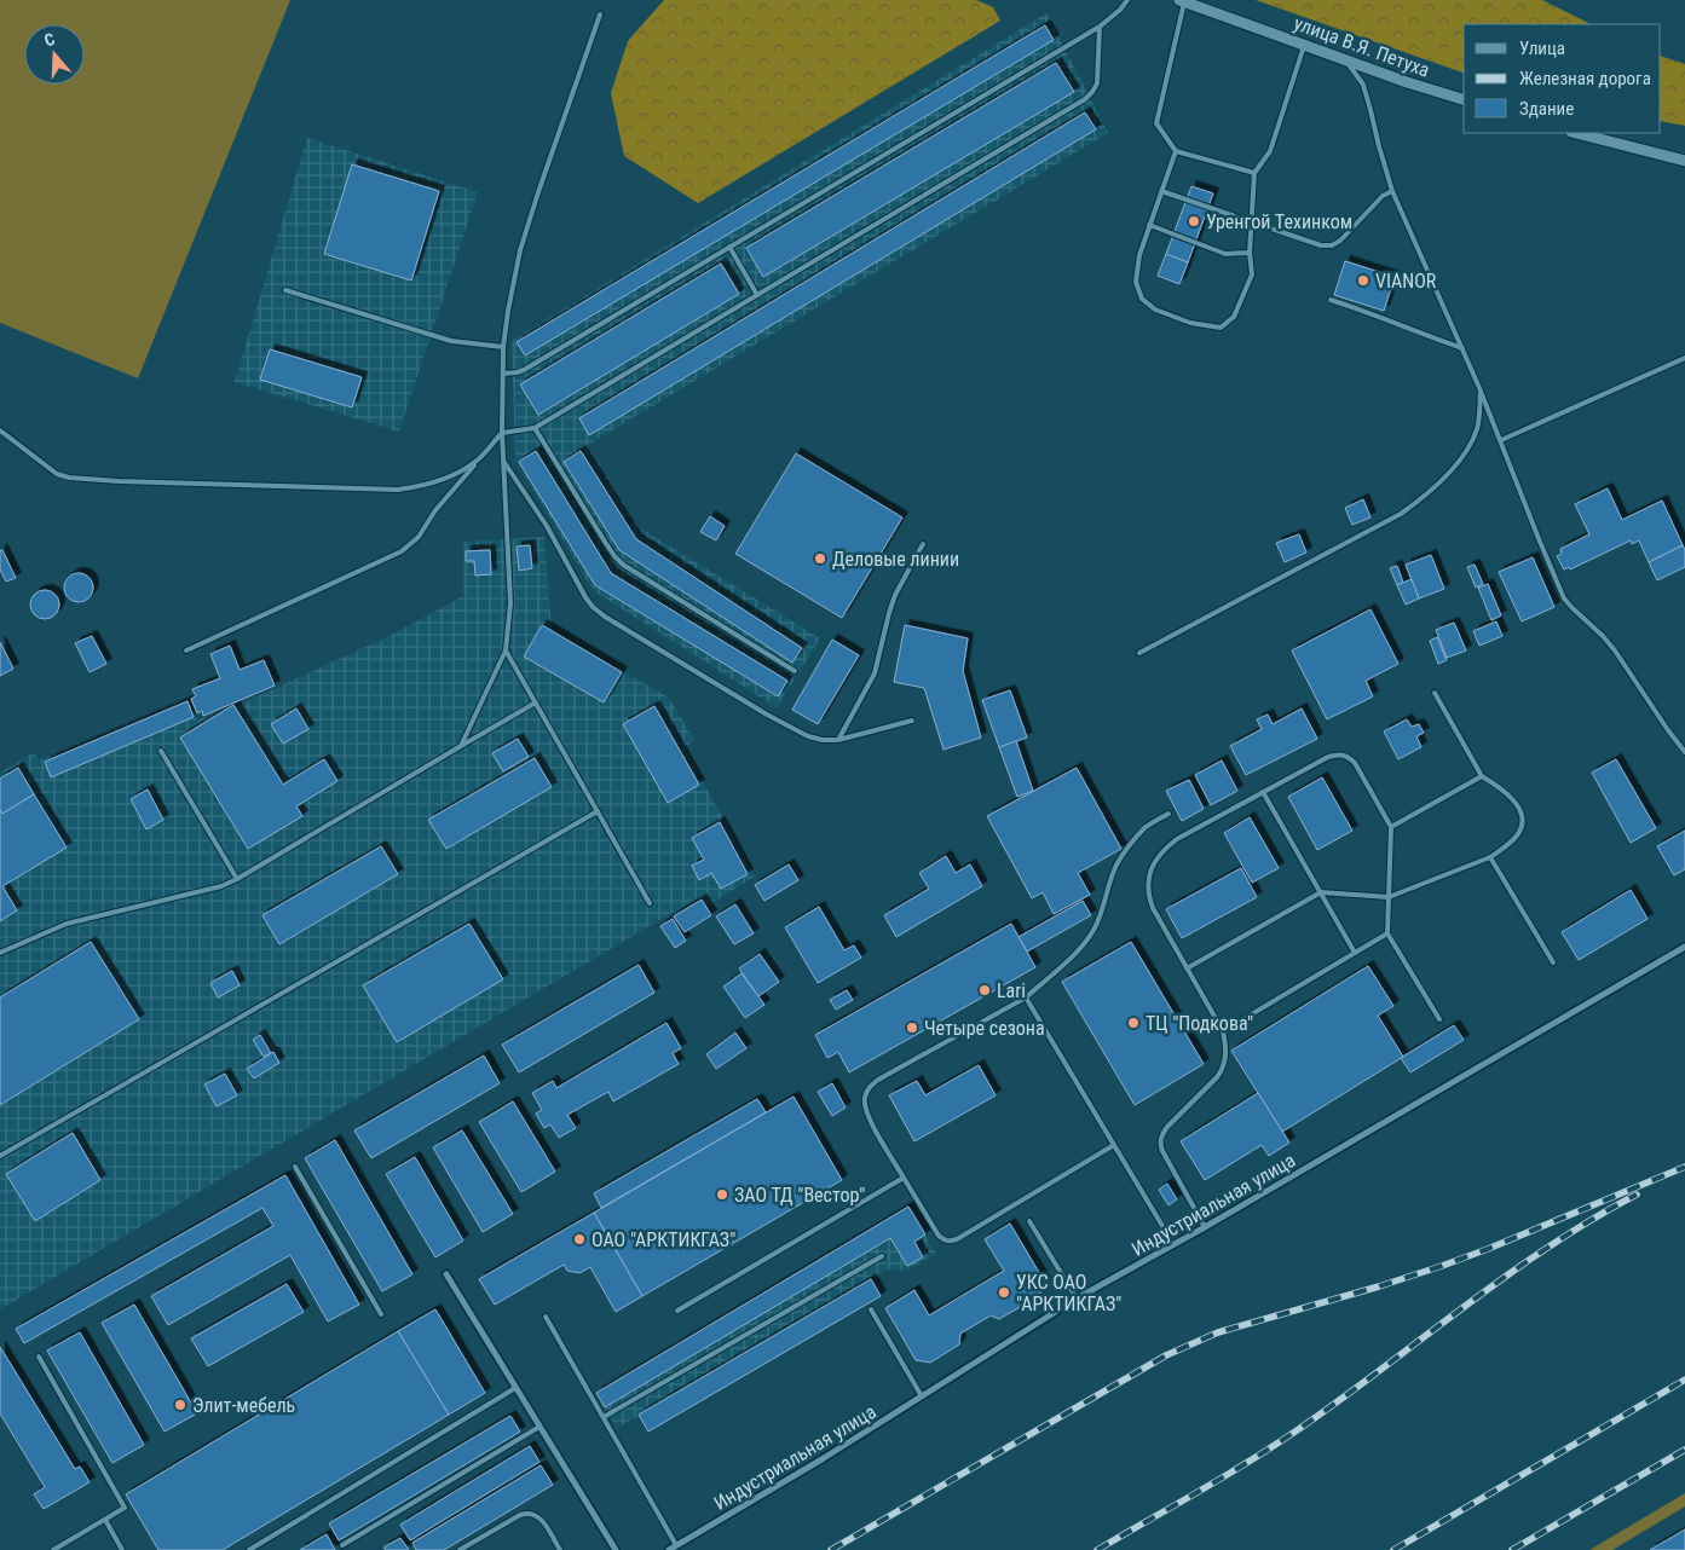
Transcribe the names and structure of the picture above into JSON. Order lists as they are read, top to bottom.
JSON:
{
  "streets": {
    "street": ["улица В.Я. Петуха", "Индустриальная улица"]
  },
  "places": [
    "Уренгой Техинком",
    "VIANOR",
    "Деловые линии",
    "Lari",
    "ТЦ \"Подкова\"",
    "Четыре сезона",
    "ЗАО ТД \"Вестор\"",
    "ОАО \"АРКТИКГАЗ\"",
    "УКС ОАО \"АРКТИКГАЗ\"",
    "Элит-мебель"
  ],
  "legend": ["Улица", "Железная дорога", "Здание"],
  "north": "top"
}
